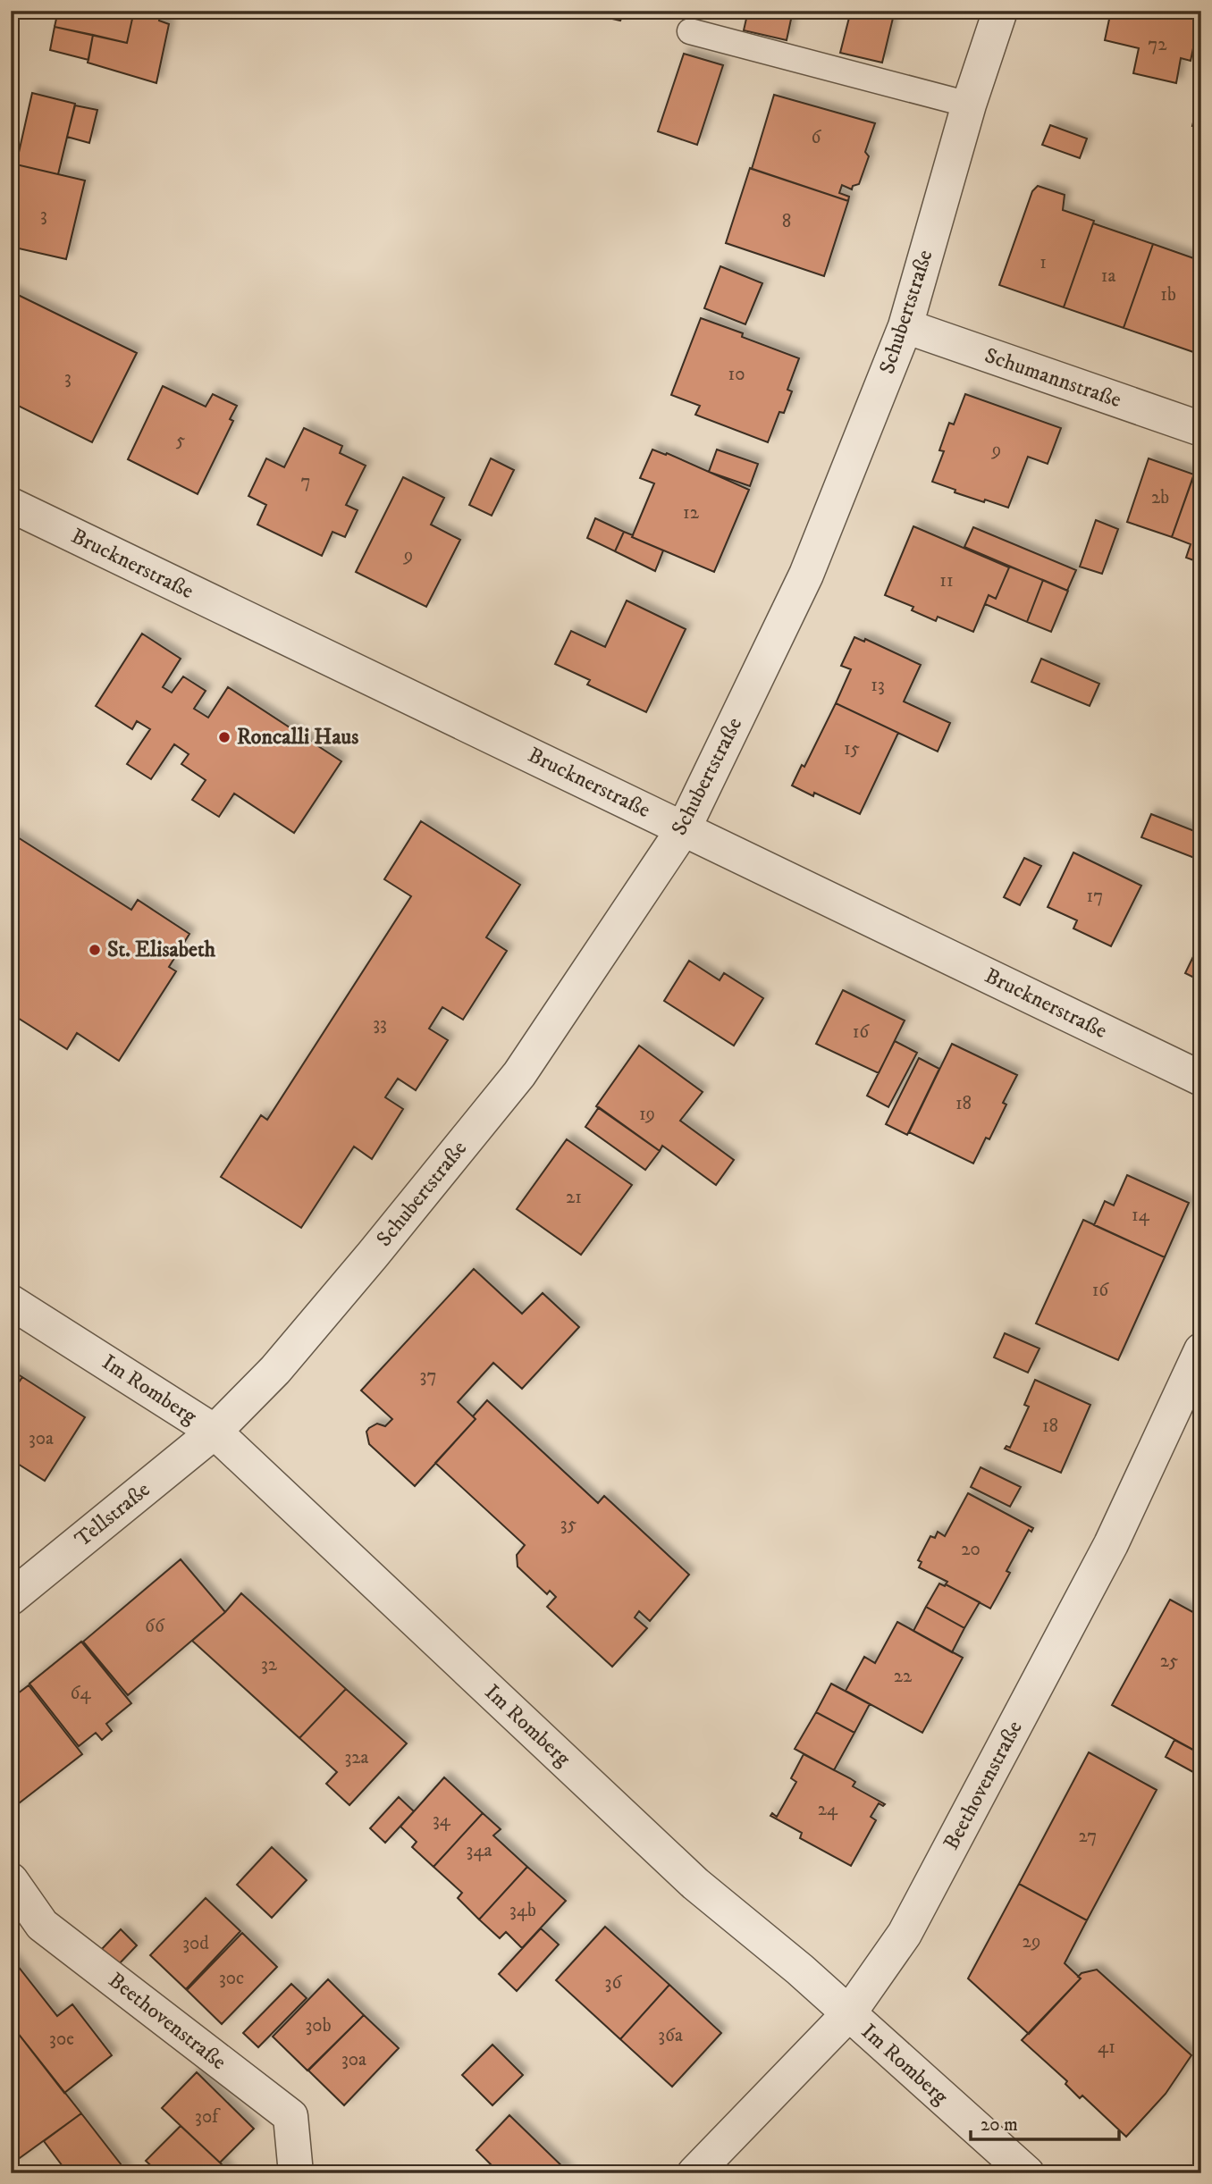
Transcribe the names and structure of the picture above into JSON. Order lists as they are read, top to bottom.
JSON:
{
  "streets": {
    "street": [
      "Schubertstraße",
      "Schumannstraße",
      "Brucknerstraße",
      "Im Romberg",
      "Tellstraße",
      "Beethovenstraße"
    ]
  },
  "crossings": [
    ["Schubertstraße", "Schumannstraße"],
    ["Schubertstraße", "Brucknerstraße"],
    ["Schubertstraße", "Im Romberg"],
    ["Schubertstraße", "Tellstraße"],
    ["Im Romberg", "Tellstraße"],
    ["Im Romberg", "Beethovenstraße"]
  ],
  "places": ["Roncalli Haus", "St. Elisabeth"],
  "house_numbers": [
    "72",
    "6",
    "3",
    "8",
    "1",
    "1a",
    "1b",
    "10",
    "3",
    "5",
    "9",
    "7",
    "2b",
    "12",
    "9",
    "11",
    "13",
    "15",
    "17",
    "33",
    "16",
    "18",
    "19",
    "21",
    "14",
    "16",
    "37",
    "18",
    "30a",
    "35",
    "20",
    "66",
    "25",
    "32",
    "22",
    "64",
    "32a",
    "24",
    "34",
    "27",
    "34a",
    "34b",
    "29",
    "30d",
    "30c",
    "36",
    "30b",
    "36a",
    "30e",
    "41",
    "30a",
    "30f"
  ],
  "scale_bar": "20 m"
}
